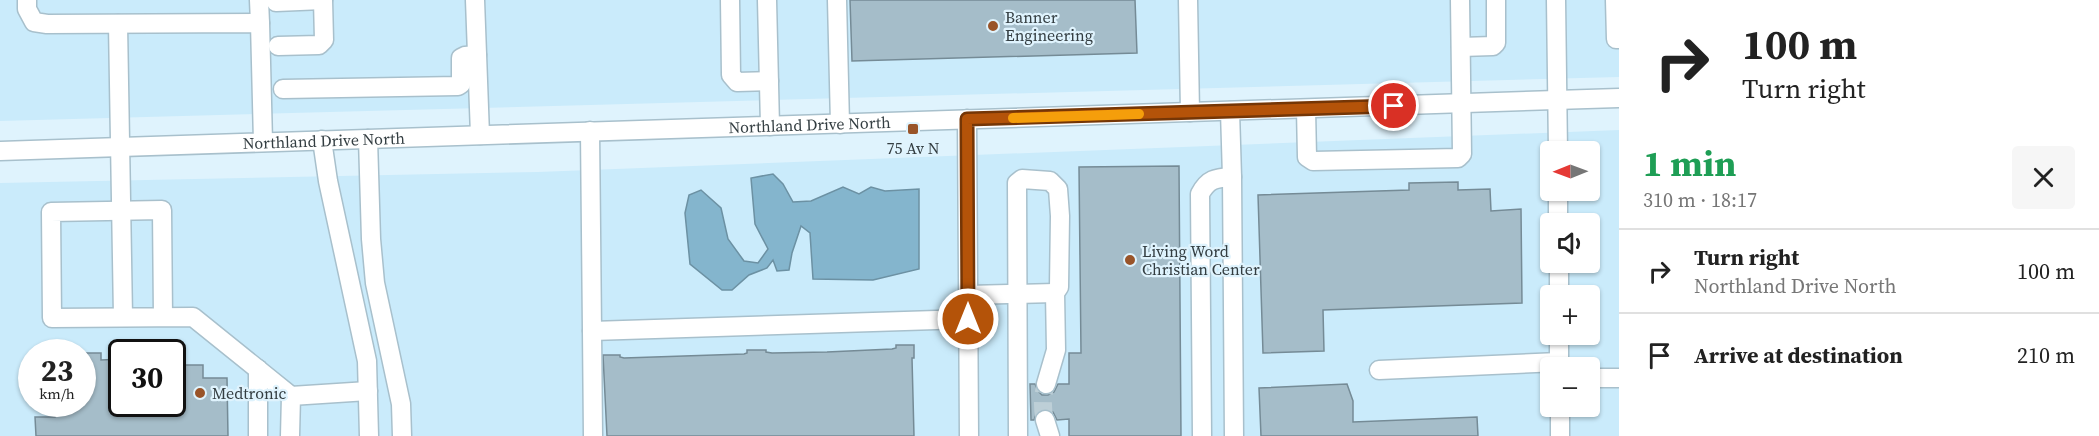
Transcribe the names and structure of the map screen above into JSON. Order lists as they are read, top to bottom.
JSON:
{
  "streets": {
    "street": ["Northland Drive North"]
  },
  "places": {
    "other": ["Banner Engineering", "Living Word Christian Center", "Medtronic"],
    "transit": ["75 Av N"]
  },
  "north": "left",
  "page": {
    "turn": ["100 m", "Turn right"],
    "heading": ["1 min", "310 m · 18:17"],
    "map_buttons": ["+", "−"],
    "list": [
      {
        "name": "Turn right",
        "note": "Northland Drive North",
        "value": "100 m"
      },
      {
        "name": "Arrive at destination",
        "value": "210 m"
      }
    ],
    "speed": "23 km/h",
    "limit": "30"
  }
}
